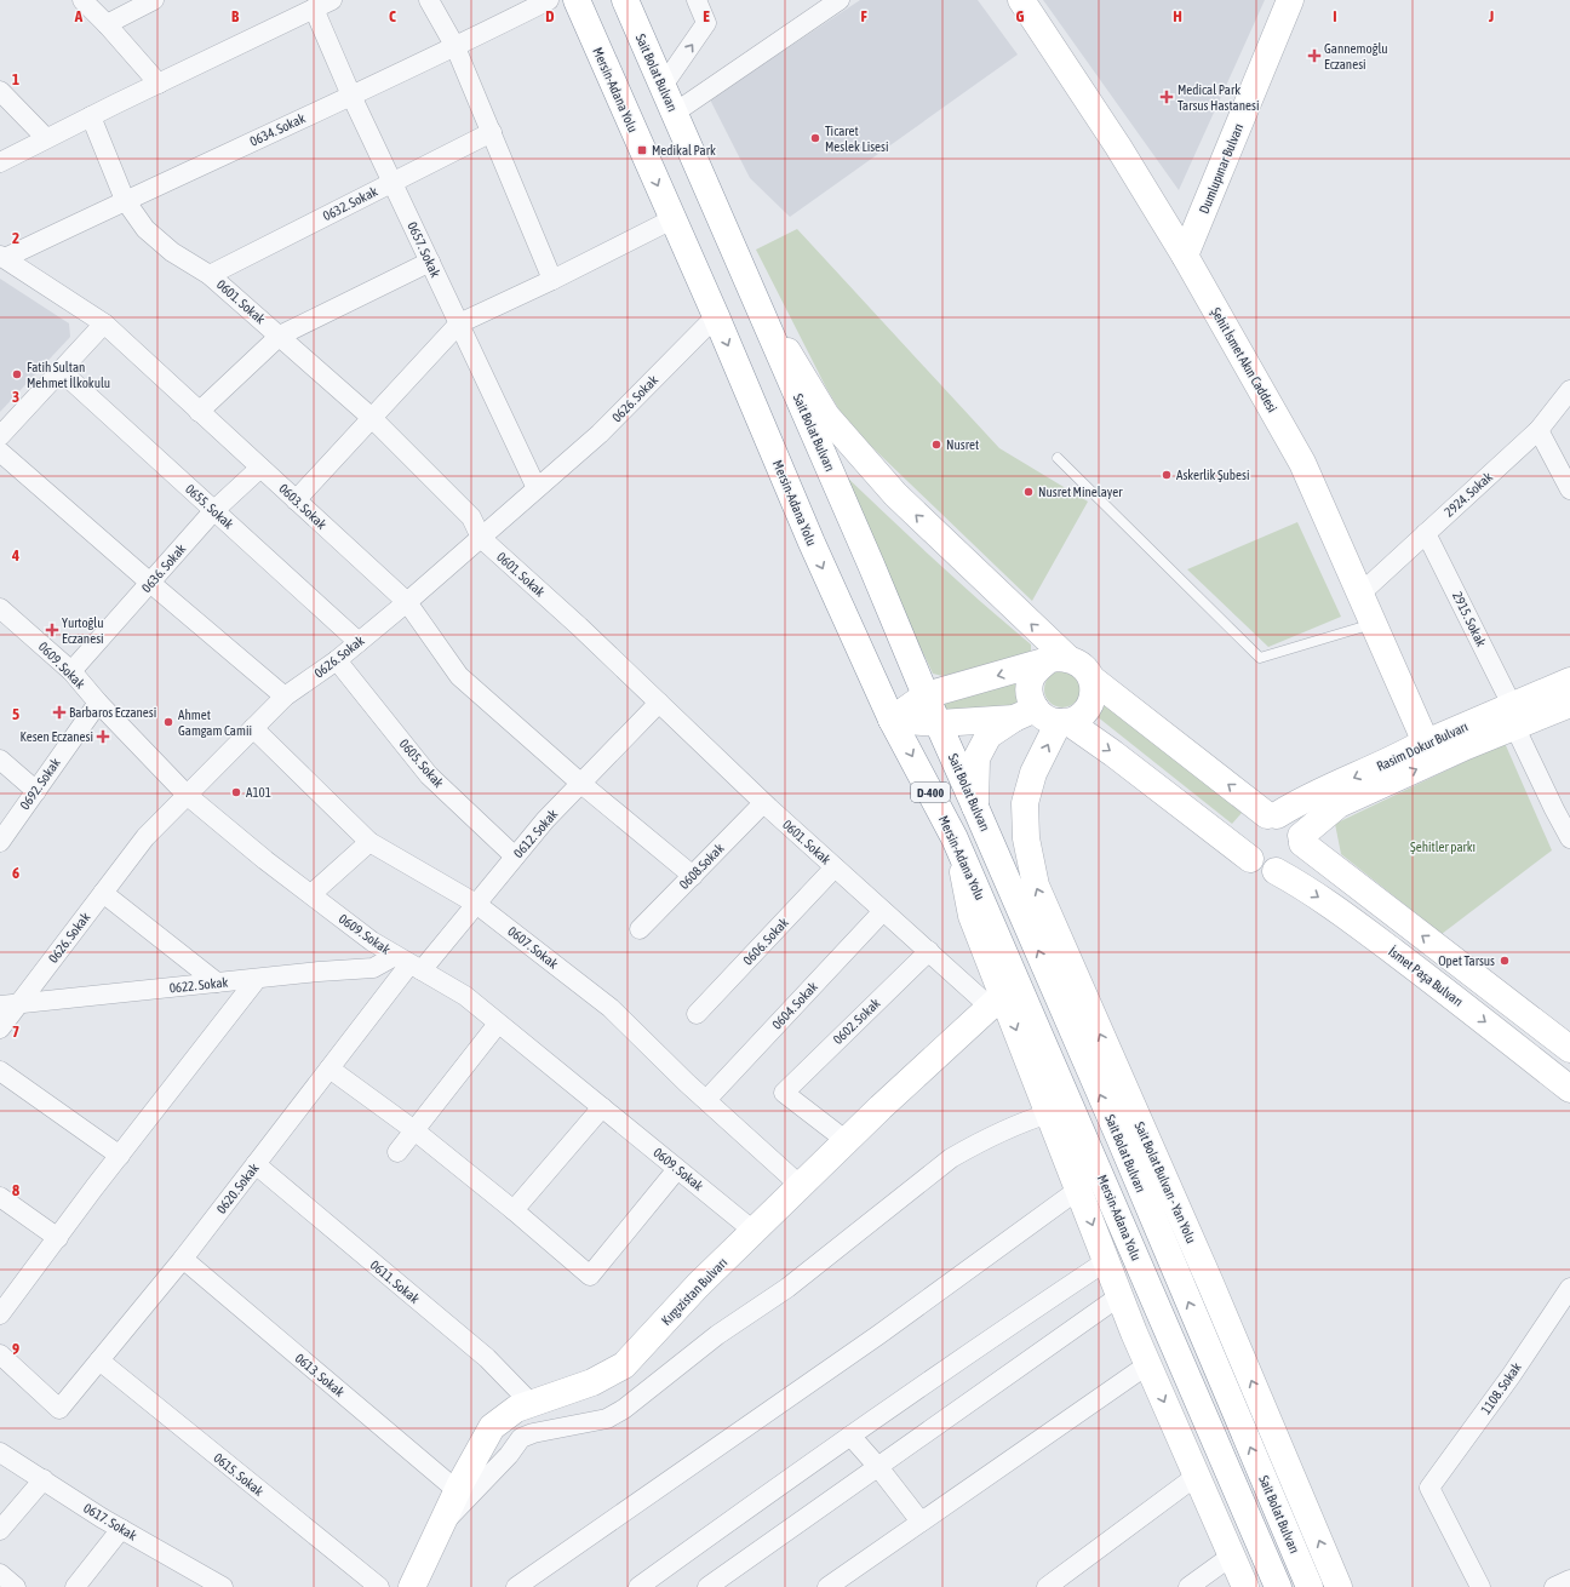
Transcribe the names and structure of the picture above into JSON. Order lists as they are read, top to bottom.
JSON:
{
  "streets": {
    "main road": [
      "Sait Bolat Bulvarı",
      "Mersin-Adana Yolu",
      "Dumlupınar Bulvarı",
      "Şehit İsmet Akın Caddesi",
      "Rasim Dokur Bulvarı",
      "D-400",
      "İsmet Paşa Bulvarı",
      "Sait Bolat Bulvarı - Yan Yolu",
      "Kırgızistan Bulvarı"
    ],
    "street": [
      "0634. Sokak",
      "0632. Sokak",
      "0657. Sokak",
      "0601. Sokak",
      "0626. Sokak",
      "2924. Sokak",
      "0655. Sokak",
      "0603. Sokak",
      "0636. Sokak",
      "2915. Sokak",
      "0609. Sokak",
      "0605. Sokak",
      "0692. Sokak",
      "0612. Sokak",
      "0608.Sokak",
      "0606. Sokak",
      "0607. Sokak",
      "0622. Sokak",
      "0604. Sokak",
      "0602. Sokak",
      "0620. Sokak",
      "0611. Sokak",
      "0613. Sokak",
      "1108. Sokak",
      "0615. Sokak",
      "0617. Sokak"
    ]
  },
  "crossings": [
    ["Mersin-Adana Yolu", "0626. Sokak"],
    ["0634. Sokak", "0657. Sokak"],
    ["0634. Sokak", "0601. Sokak"],
    ["0634. Sokak", "0603. Sokak"],
    ["Dumlupınar Bulvarı", "Şehit İsmet Akın Caddesi"],
    ["0632. Sokak", "0657. Sokak"],
    ["0632. Sokak", "0601. Sokak"],
    ["0657. Sokak", "0626. Sokak"],
    ["0601. Sokak", "0626. Sokak"],
    ["0601. Sokak", "0612. Sokak"],
    ["0601. Sokak", "0608.Sokak"],
    ["0601. Sokak", "0606. Sokak"],
    ["0601. Sokak", "0604. Sokak"],
    ["0601. Sokak", "0602. Sokak"],
    ["0601. Sokak", "Kırgızistan Bulvarı"],
    ["Şehit İsmet Akın Caddesi", "2924. Sokak"],
    ["Şehit İsmet Akın Caddesi", "Rasim Dokur Bulvarı"],
    ["0626. Sokak", "0655. Sokak"],
    ["0626. Sokak", "0603. Sokak"],
    ["0626. Sokak", "0609. Sokak"],
    ["0626. Sokak", "0605. Sokak"],
    ["0626. Sokak", "0607. Sokak"],
    ["0626. Sokak", "0622. Sokak"],
    ["2924. Sokak", "2915. Sokak"],
    ["0655. Sokak", "0636. Sokak"],
    ["0603. Sokak", "0636. Sokak"],
    ["0603. Sokak", "0612. Sokak"],
    ["0603. Sokak", "0608.Sokak"],
    ["0636. Sokak", "0609. Sokak"],
    ["2915. Sokak", "Rasim Dokur Bulvarı"],
    ["0609. Sokak", "0692. Sokak"],
    ["0609. Sokak", "0612. Sokak"],
    ["0609. Sokak", "0622. Sokak"],
    ["0609. Sokak", "0620. Sokak"],
    ["0609. Sokak", "Kırgızistan Bulvarı"],
    ["Rasim Dokur Bulvarı", "İsmet Paşa Bulvarı"],
    ["0605. Sokak", "0612. Sokak"],
    ["0612. Sokak", "0607. Sokak"],
    ["0612. Sokak", "0622. Sokak"],
    ["0612. Sokak", "0620. Sokak"],
    ["0607. Sokak", "0604. Sokak"],
    ["0607. Sokak", "Kırgızistan Bulvarı"],
    ["0622. Sokak", "0620. Sokak"],
    ["0602. Sokak", "Kırgızistan Bulvarı"],
    ["0620. Sokak", "0611. Sokak"],
    ["0620. Sokak", "0613. Sokak"],
    ["0620. Sokak", "0615. Sokak"],
    ["0611. Sokak", "Kırgızistan Bulvarı"],
    ["Kırgızistan Bulvarı", "0613. Sokak"]
  ],
  "parks": ["Şehitler parkı"],
  "places": {
    "health": [
      "Gannemoğlu Eczanesi",
      "Medical Park Tarsus Hastanesi",
      "Yurtoğlu Eczanesi",
      "Barbaros Eczanesi",
      "Kesen Eczanesi"
    ],
    "other": [
      "Ticaret Meslek Lisesi",
      "Fatih Sultan Mehmet İlkokulu",
      "Nusret",
      "Askerlik Şubesi",
      "Nusret Minelayer",
      "Ahmet Gamgam Camii",
      "A101",
      "Opet Tarsus"
    ],
    "transit": ["Medikal Park"]
  },
  "grid": {
    "columns": [
      "A",
      "B",
      "C",
      "D",
      "E",
      "F",
      "G",
      "H",
      "I",
      "J"
    ],
    "rows": [
      "1",
      "2",
      "3",
      "4",
      "5",
      "6",
      "7",
      "8",
      "9"
    ]
  }
}
